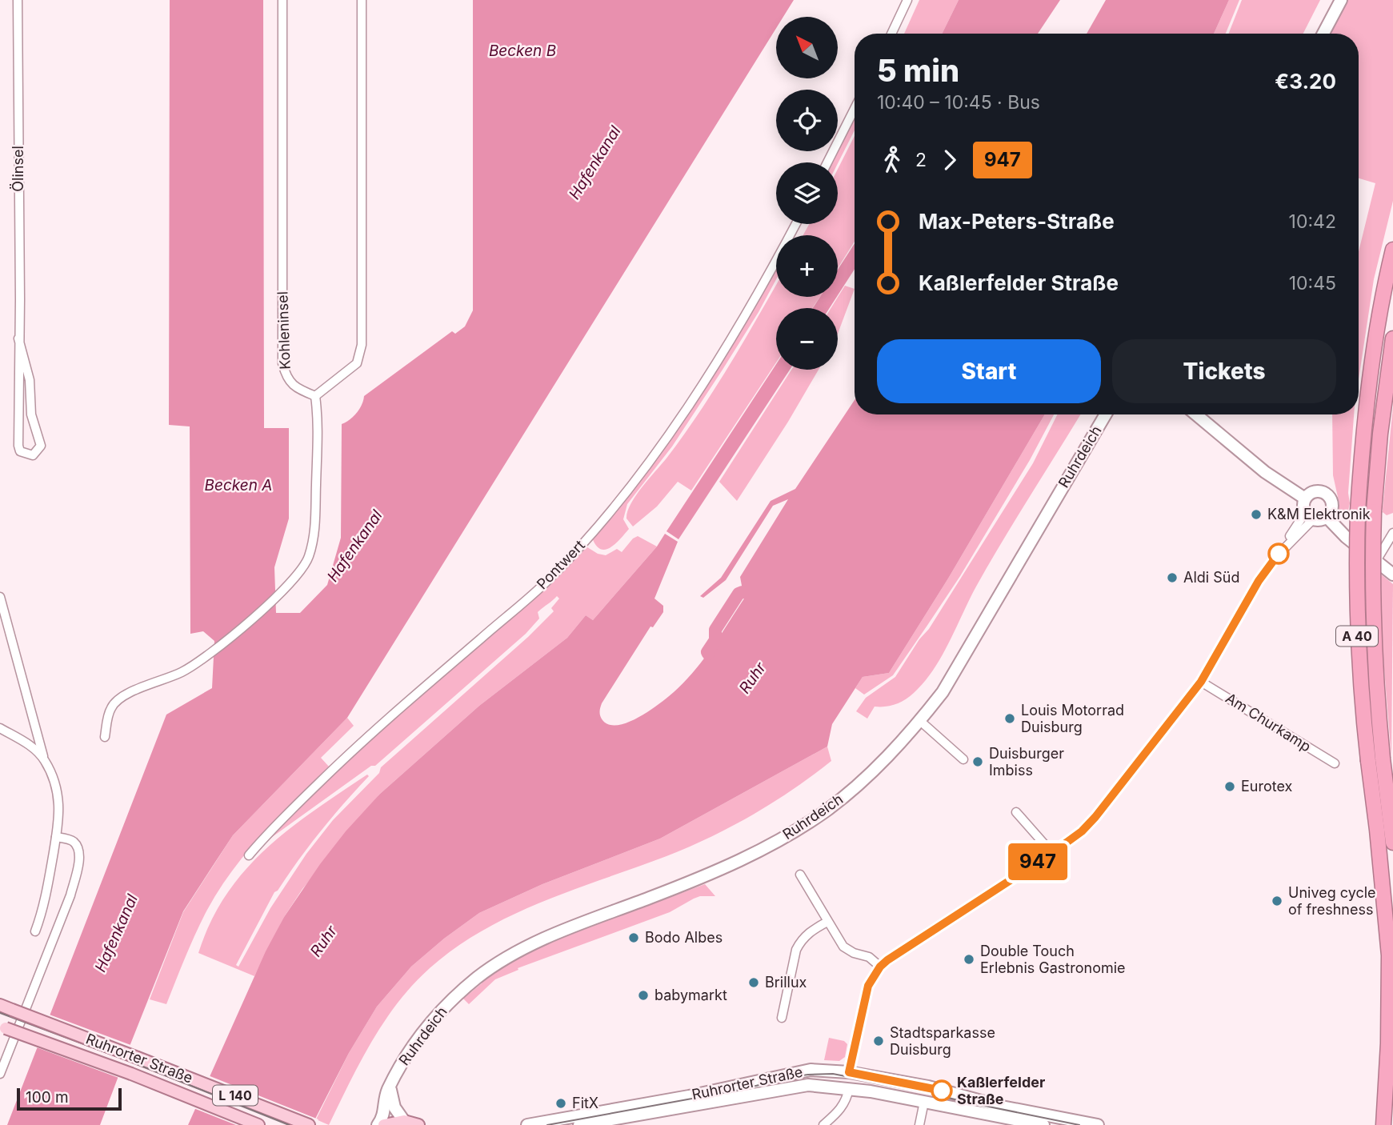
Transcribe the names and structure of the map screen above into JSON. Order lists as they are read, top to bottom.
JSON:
{
  "streets": {
    "highway": ["A 40"],
    "main road": ["Ruhrdeich", "Ruhrorter Straße", "L 140"],
    "street": [
      "Ölinsel",
      "Kohleninsel",
      "Pontwert",
      "Am Churkamp"
    ]
  },
  "water": [
    "Becken B",
    "Hafenkanal",
    "Becken A",
    "Ruhr"
  ],
  "places": [
    "K&M Elektronik",
    "Aldi Süd",
    "Louis Motorrad Duisburg",
    "Duisburger Imbiss",
    "Eurotex",
    "Univeg cycle of freshness",
    "Bodo Albes",
    "Double Touch Erlebnis Gastronomie",
    "Brillux",
    "babymarkt",
    "Stadtsparkasse Duisburg",
    "Kaßlerfelder Straße",
    "FitX"
  ],
  "lines": ["bus line 947"],
  "scale_bar": "100 m",
  "north": "top left",
  "page": {
    "on_map": "947",
    "map_buttons": ["+", "−"],
    "heading": ["5 min", "10:40 – 10:45 · Bus", "€3.20"],
    "legs": ["2", "947"],
    "list": [
      {
        "name": "Max-Peters-Straße",
        "value": "10:42"
      },
      {
        "name": "Kaßlerfelder Straße",
        "value": "10:45"
      }
    ],
    "buttons": ["Start", "Tickets"],
    "scale": "100 m"
  }
}
